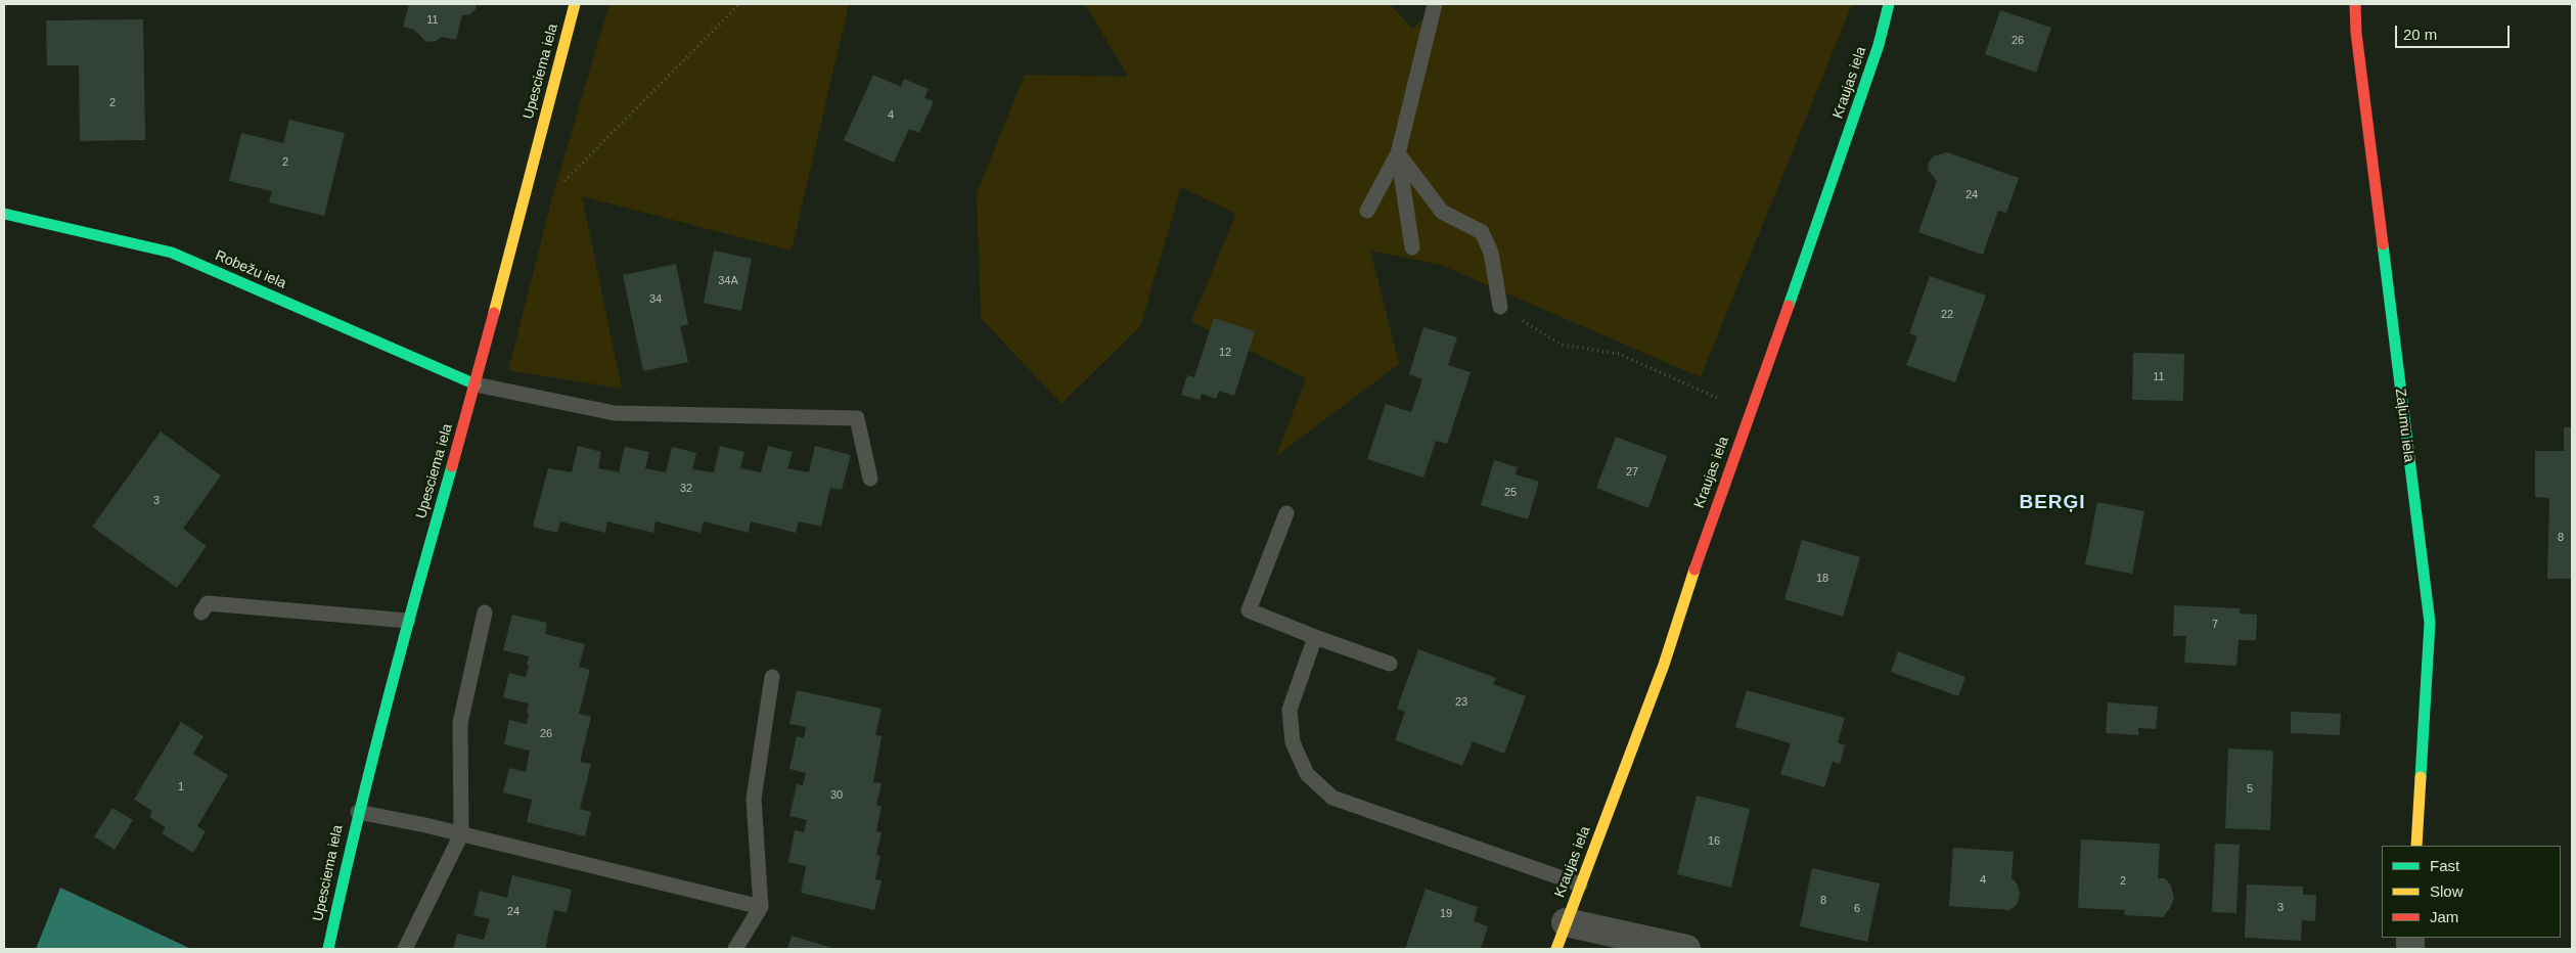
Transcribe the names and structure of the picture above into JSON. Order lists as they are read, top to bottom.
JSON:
{
  "streets": {
    "street": [
      "Upesciema iela",
      "Kraujas iela",
      "Robežu iela",
      "Zaļumu iela"
    ]
  },
  "crossings": [
    ["Upesciema iela", "Robežu iela"]
  ],
  "districts": ["BERĢI"],
  "house_numbers": [
    "11",
    "26",
    "2",
    "4",
    "2",
    "24",
    "34A",
    "34",
    "22",
    "12",
    "11",
    "27",
    "32",
    "25",
    "3",
    "8",
    "18",
    "7",
    "23",
    "26",
    "1",
    "5",
    "30",
    "16",
    "4",
    "2",
    "8",
    "3",
    "6",
    "24",
    "19"
  ],
  "legend": ["Fast", "Slow", "Jam"],
  "scale_bar": "20 m"
}
